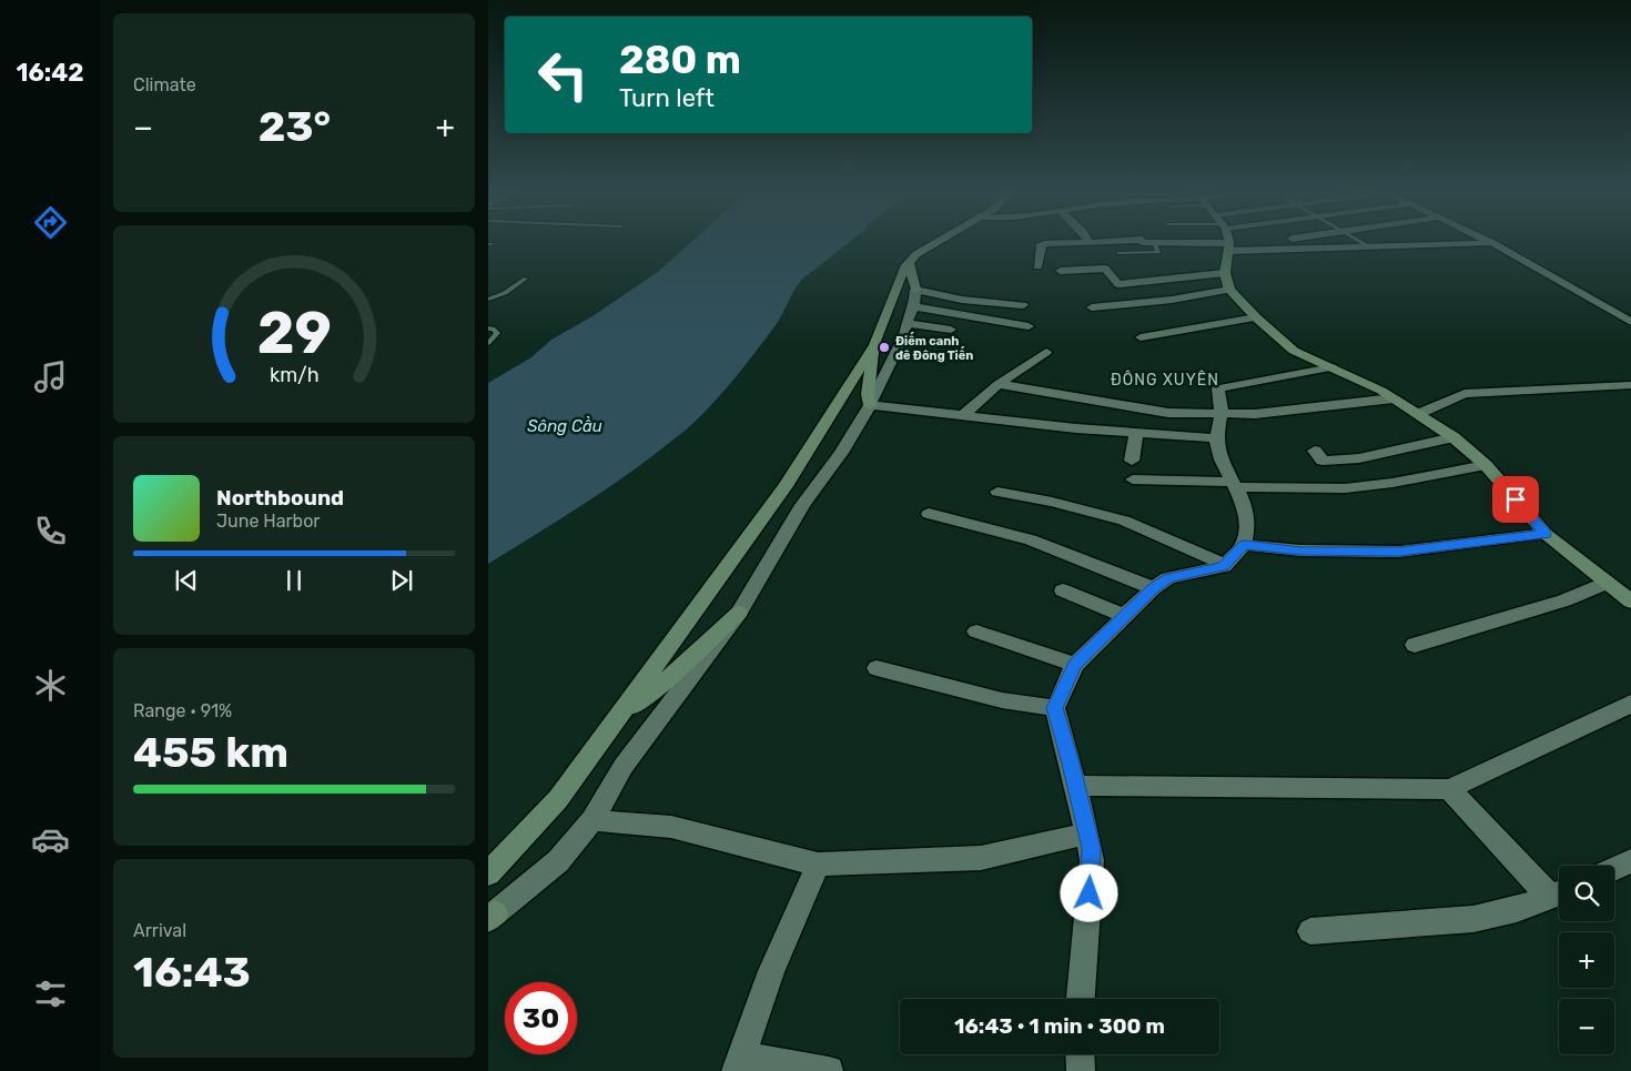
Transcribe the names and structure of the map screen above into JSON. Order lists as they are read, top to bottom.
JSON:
{
  "districts": ["ĐÔNG XUYÊN"],
  "water": ["Sông Cầu"],
  "places": ["Điếm canh đê Đông Tiến"],
  "page": {
    "tabs": "16:42",
    "tile": [
      "Climate",
      ["Range · 91%", "455 km"],
      ["Arrival", "16:43"]
    ],
    "turn": ["280 m", "Turn left"],
    "heat": ["−", "23°", "+"],
    "song": ["Northbound", "June Harbor"],
    "map_buttons": ["+", "−"],
    "limit": "30",
    "trip": "16:43 · 1 min · 300 m",
    "gauge": ["29", "km/h"]
  }
}
